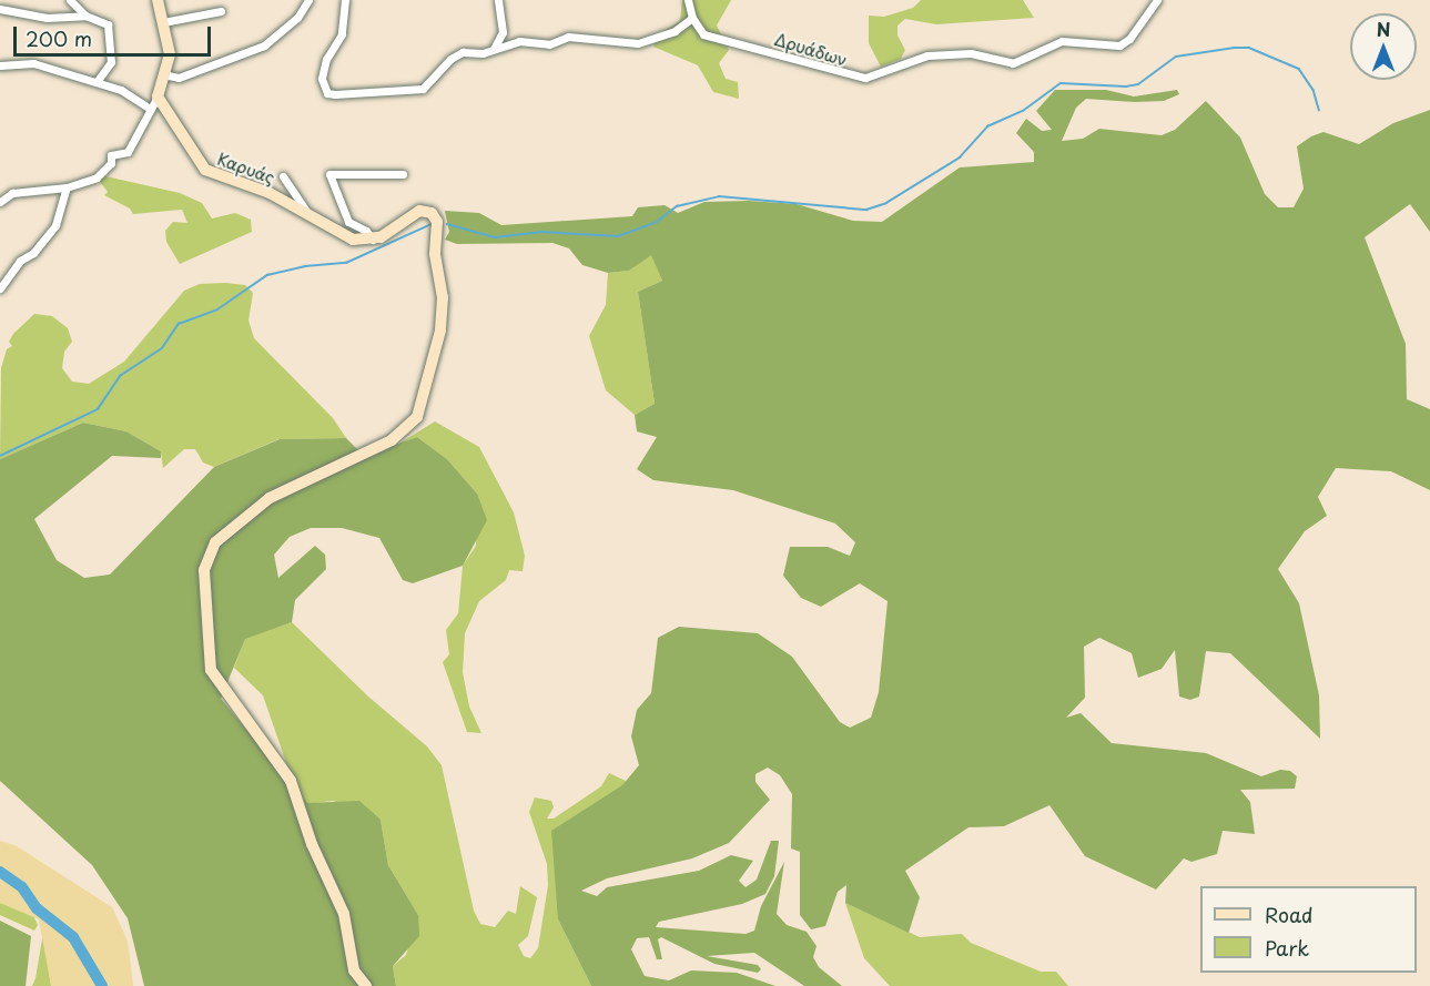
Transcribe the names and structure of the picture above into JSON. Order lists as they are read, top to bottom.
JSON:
{
  "streets": {
    "street": ["Δρυάδων", "Καρυάς"]
  },
  "legend": ["Road", "Park"],
  "scale_bar": "200 m",
  "north": "top"
}
